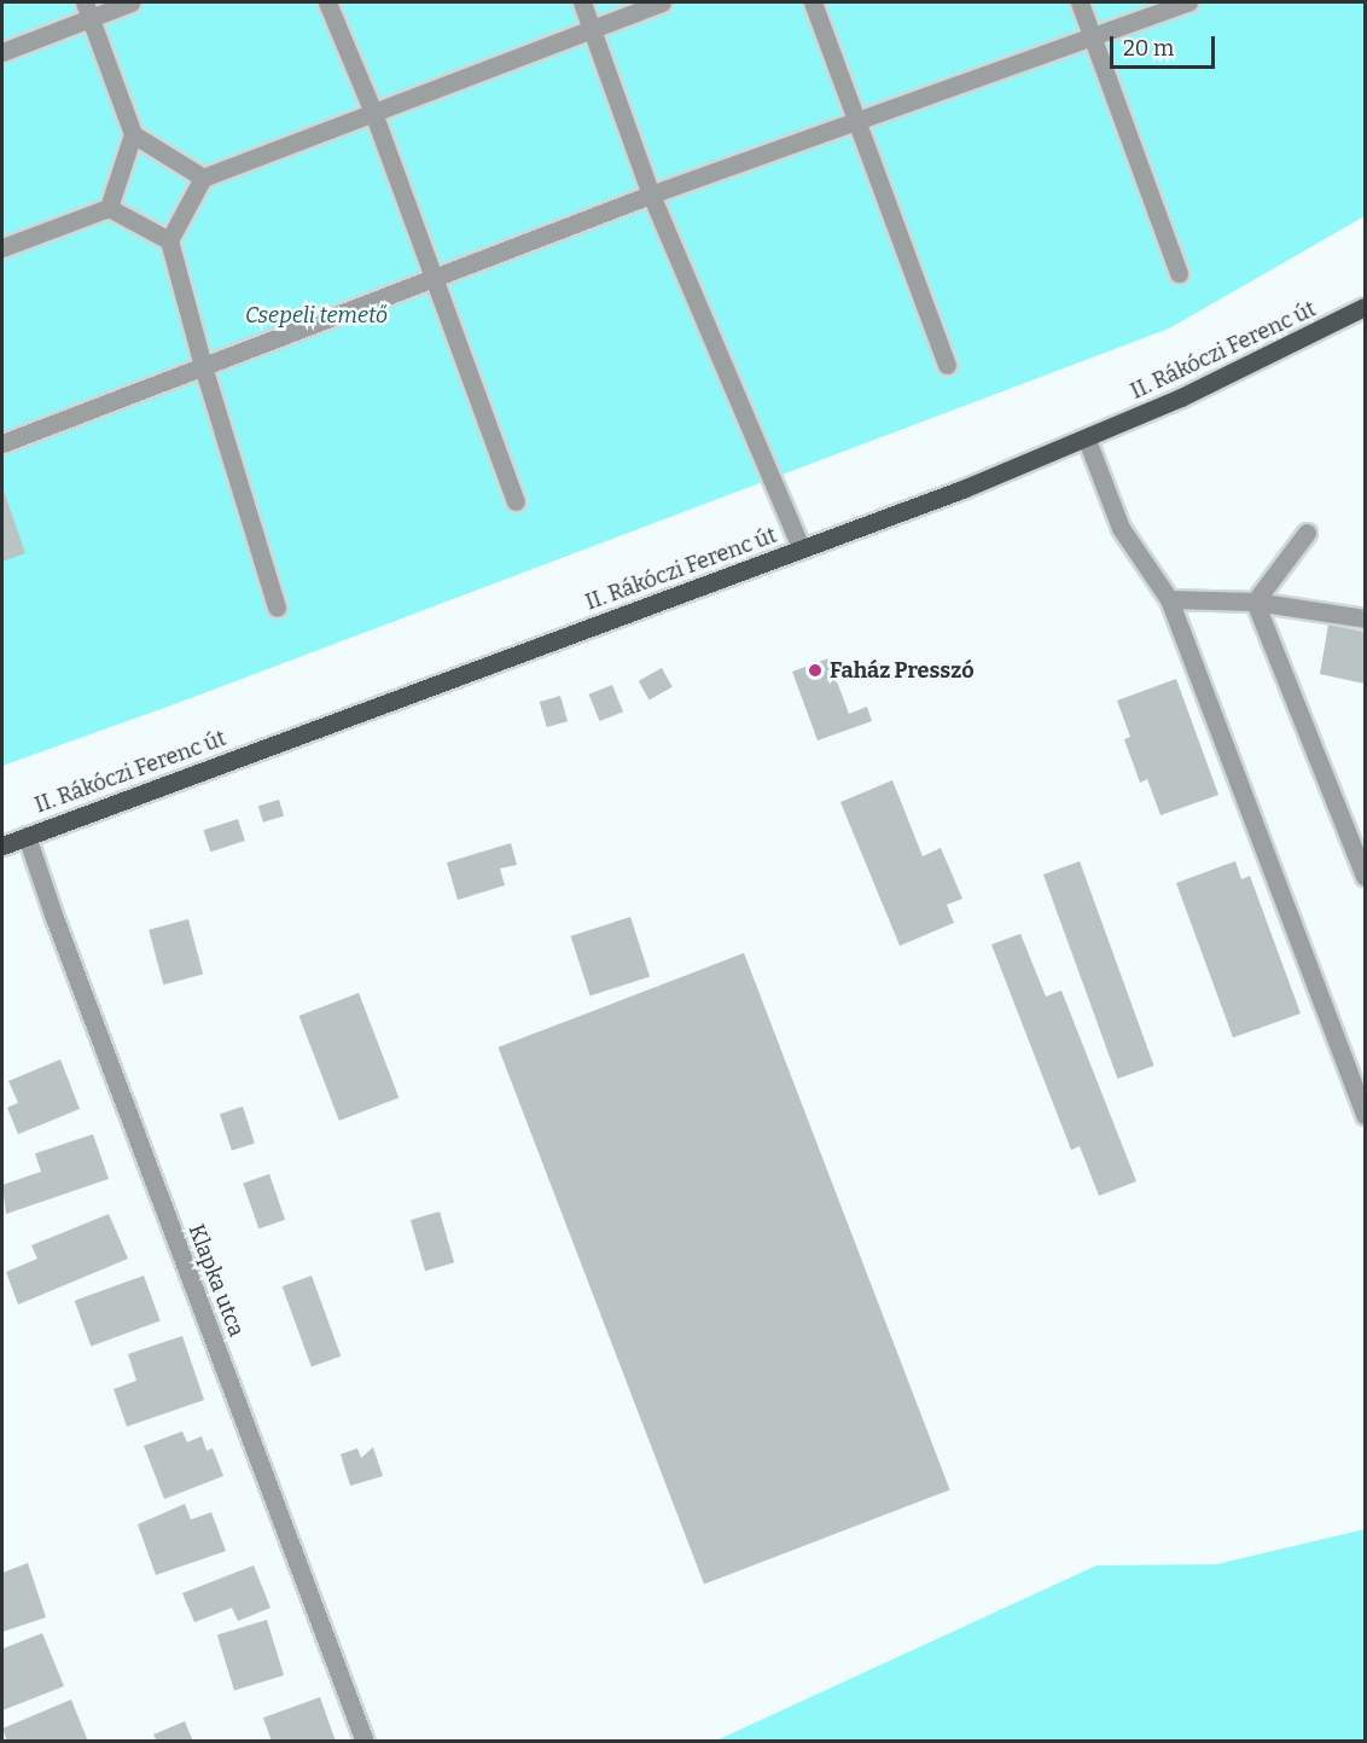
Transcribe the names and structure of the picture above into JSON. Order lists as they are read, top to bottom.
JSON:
{
  "streets": {
    "main road": ["II. Rákóczi Ferenc út"],
    "street": ["Klapka utca"]
  },
  "crossings": [
    ["II. Rákóczi Ferenc út", "Klapka utca"]
  ],
  "parks": ["Csepeli temető"],
  "places": ["Faház Presszó"],
  "scale_bar": "20 m"
}
